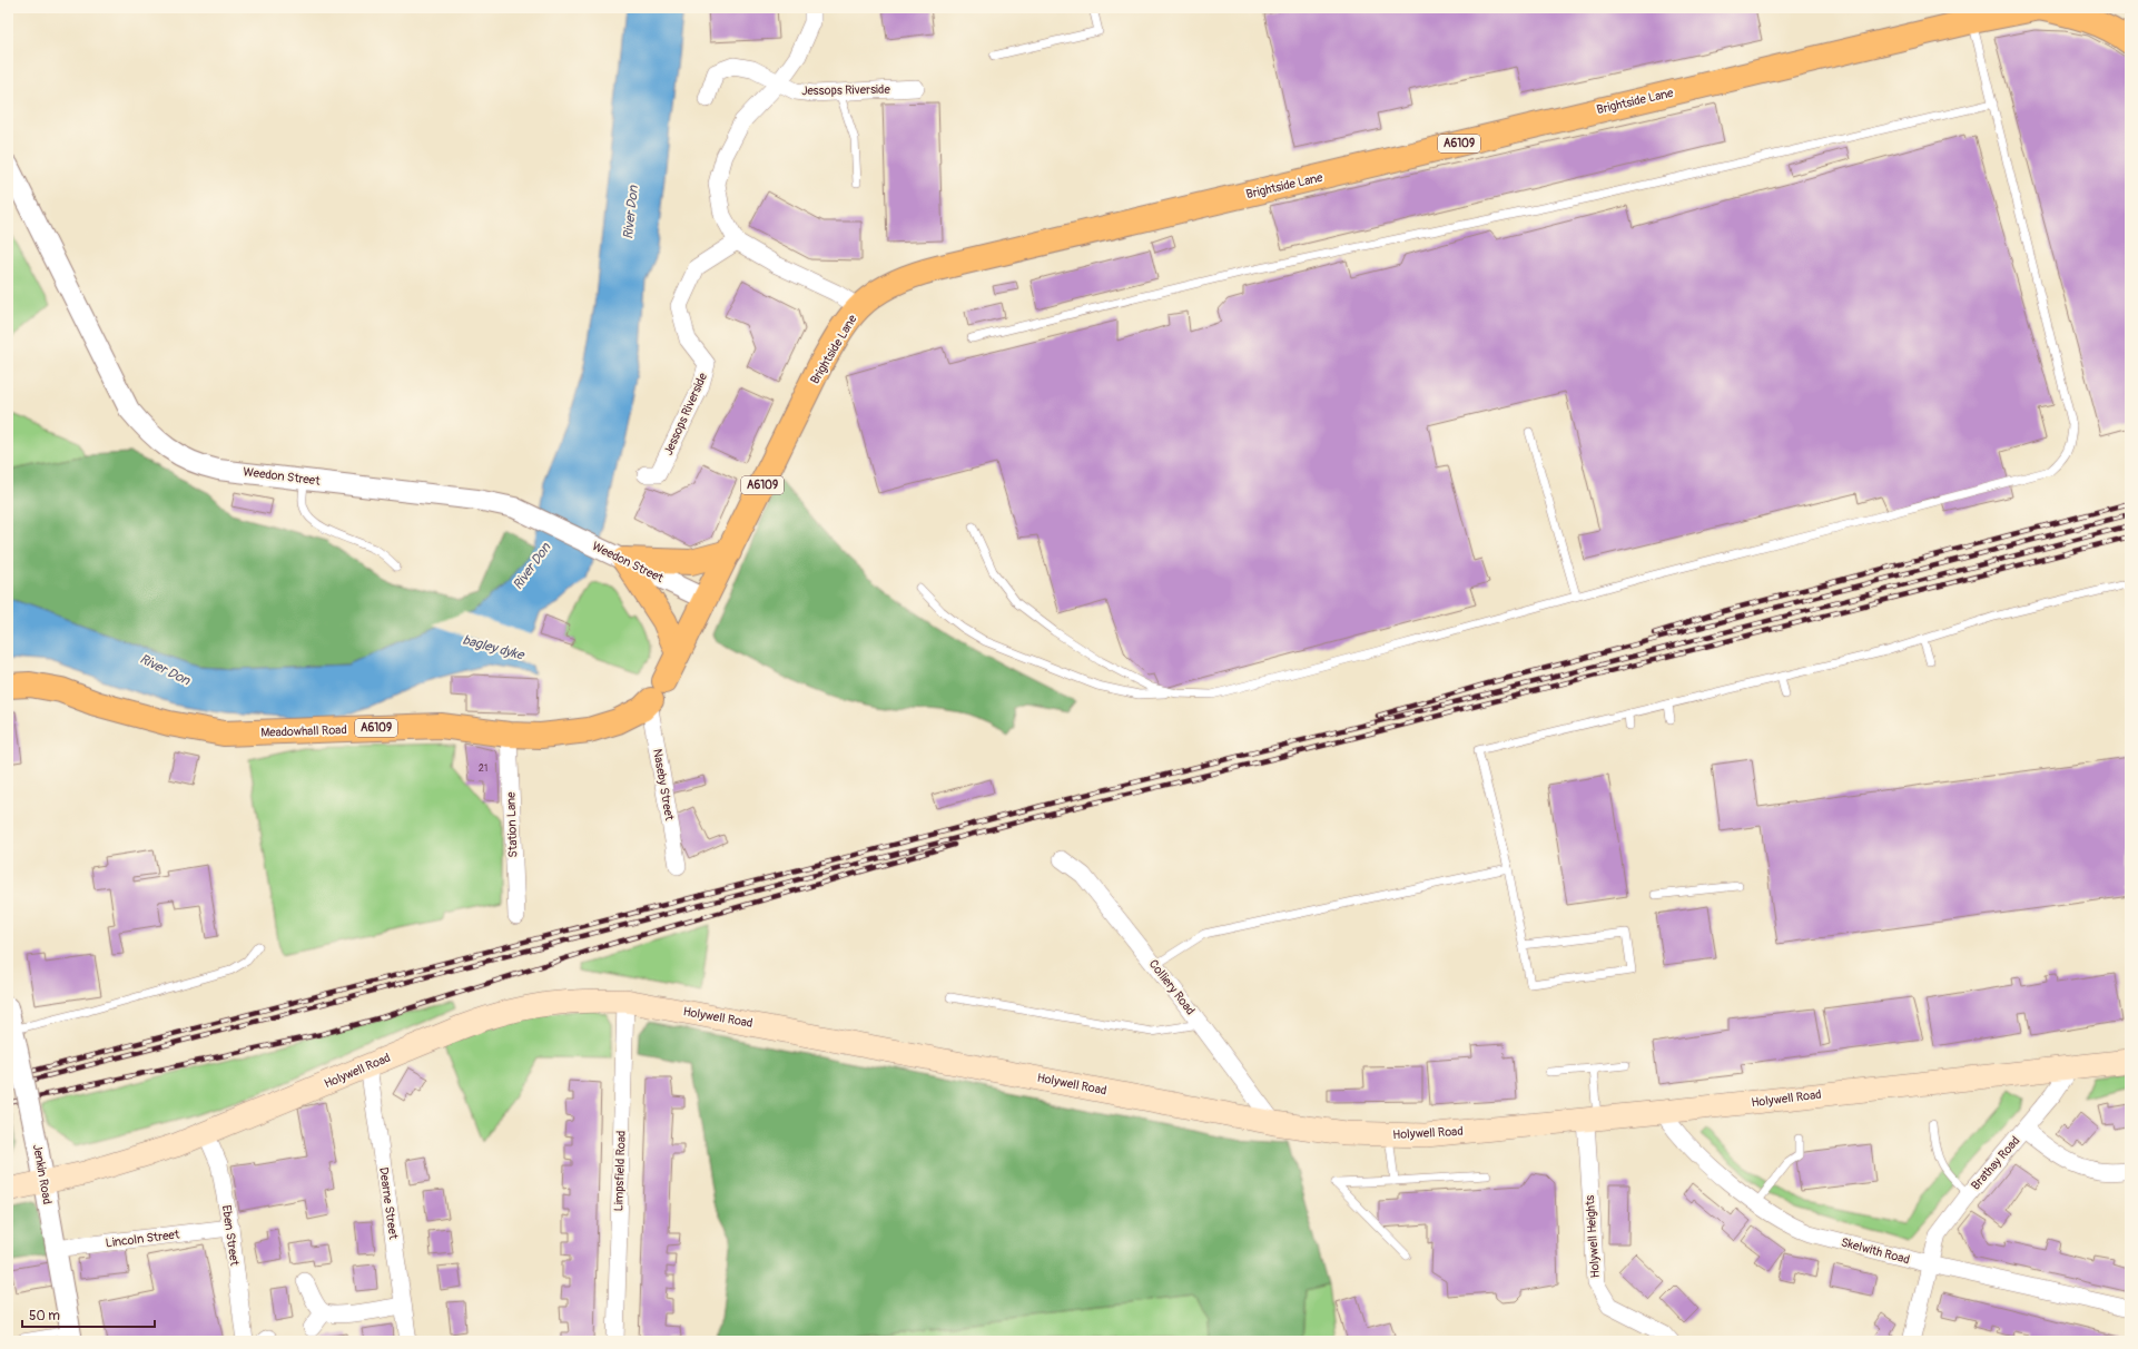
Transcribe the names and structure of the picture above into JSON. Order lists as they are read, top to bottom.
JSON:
{
  "streets": {
    "main road": [
      "Brightside Lane",
      "A6109",
      "Meadowhall Road",
      "Holywell Road"
    ],
    "street": [
      "Jessops Riverside",
      "Weedon Street",
      "Naseby Street",
      "Station Lane",
      "Colliery Road",
      "Brathay Road",
      "Limpsfield Road",
      "Jenkin Road",
      "Dearne Street",
      "Eben Street",
      "Holywell Heights",
      "Lincoln Street",
      "Skelwith Road"
    ]
  },
  "crossings": [
    ["Brightside Lane", "Weedon Street"],
    ["Brightside Lane", "Meadowhall Road"],
    ["Weedon Street", "Meadowhall Road"],
    ["Meadowhall Road", "Naseby Street"],
    ["Meadowhall Road", "Station Lane"],
    ["Colliery Road", "Holywell Road"],
    ["Holywell Road", "Brathay Road"],
    ["Holywell Road", "Limpsfield Road"],
    ["Holywell Road", "Jenkin Road"],
    ["Holywell Road", "Dearne Street"],
    ["Holywell Road", "Eben Street"],
    ["Holywell Road", "Holywell Heights"],
    ["Holywell Road", "Skelwith Road"],
    ["Brathay Road", "Skelwith Road"],
    ["Jenkin Road", "Lincoln Street"],
    ["Eben Street", "Lincoln Street"]
  ],
  "water": ["River Don", "bagley dyke"],
  "house_numbers": ["21"],
  "scale_bar": "50 m"
}
